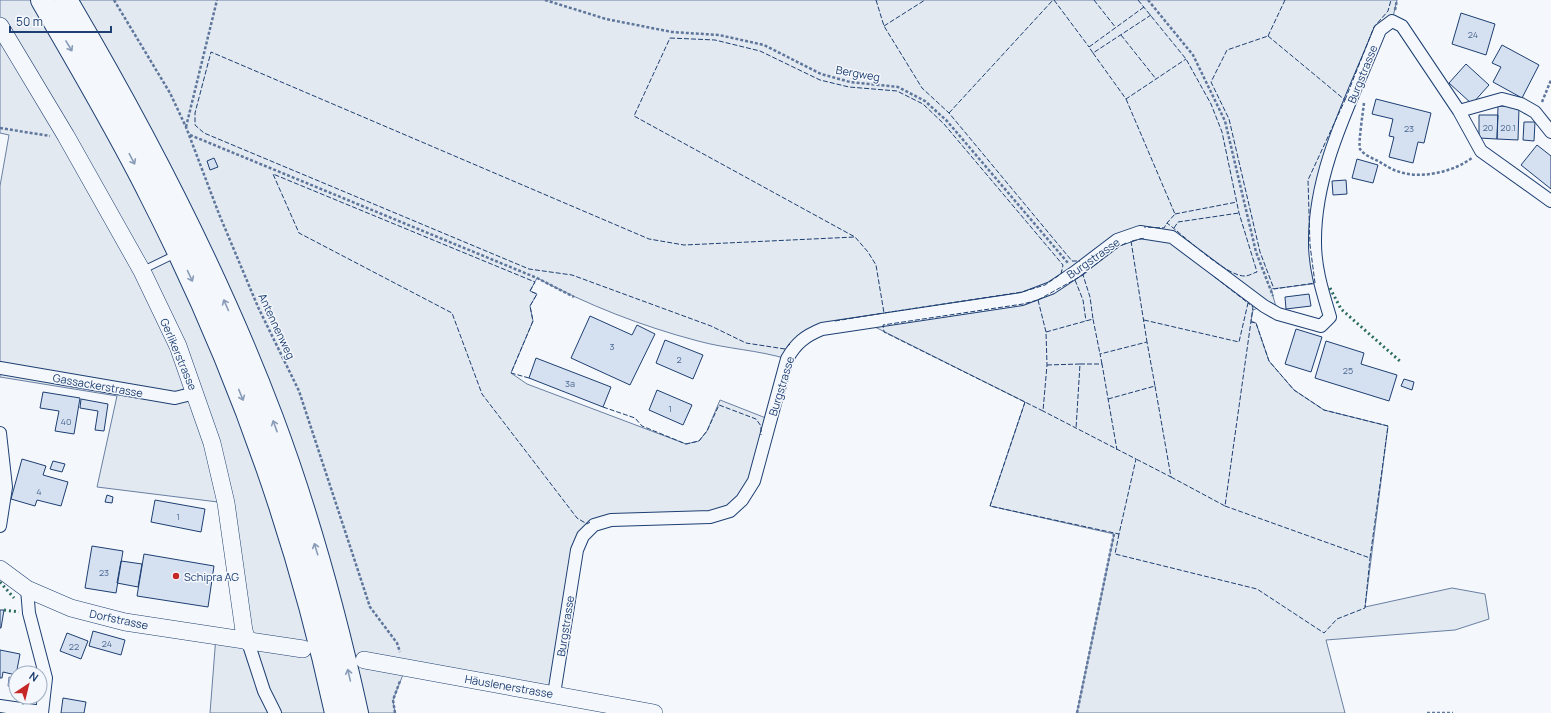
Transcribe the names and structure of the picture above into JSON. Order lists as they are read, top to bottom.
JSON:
{
  "streets": {
    "street": [
      "Burgstrasse",
      "Gerlikerstrasse",
      "Gassackerstrasse",
      "Dorfstrasse",
      "Häuslenerstrasse"
    ],
    "path": ["Bergweg", "Antennenweg"]
  },
  "crossings": [
    ["Bergweg", "Burgstrasse"],
    ["Burgstrasse", "Häuslenerstrasse"],
    ["Antennenweg", "Häuslenerstrasse"],
    ["Gerlikerstrasse", "Gassackerstrasse"],
    ["Gerlikerstrasse", "Dorfstrasse"]
  ],
  "places": ["Schipra AG"],
  "house_numbers": [
    "24",
    "20",
    "20.1",
    "23",
    "3",
    "2",
    "25",
    "3a",
    "1",
    "40",
    "4",
    "1",
    "23",
    "24",
    "22"
  ],
  "scale_bar": "50 m",
  "north": "top right"
}
